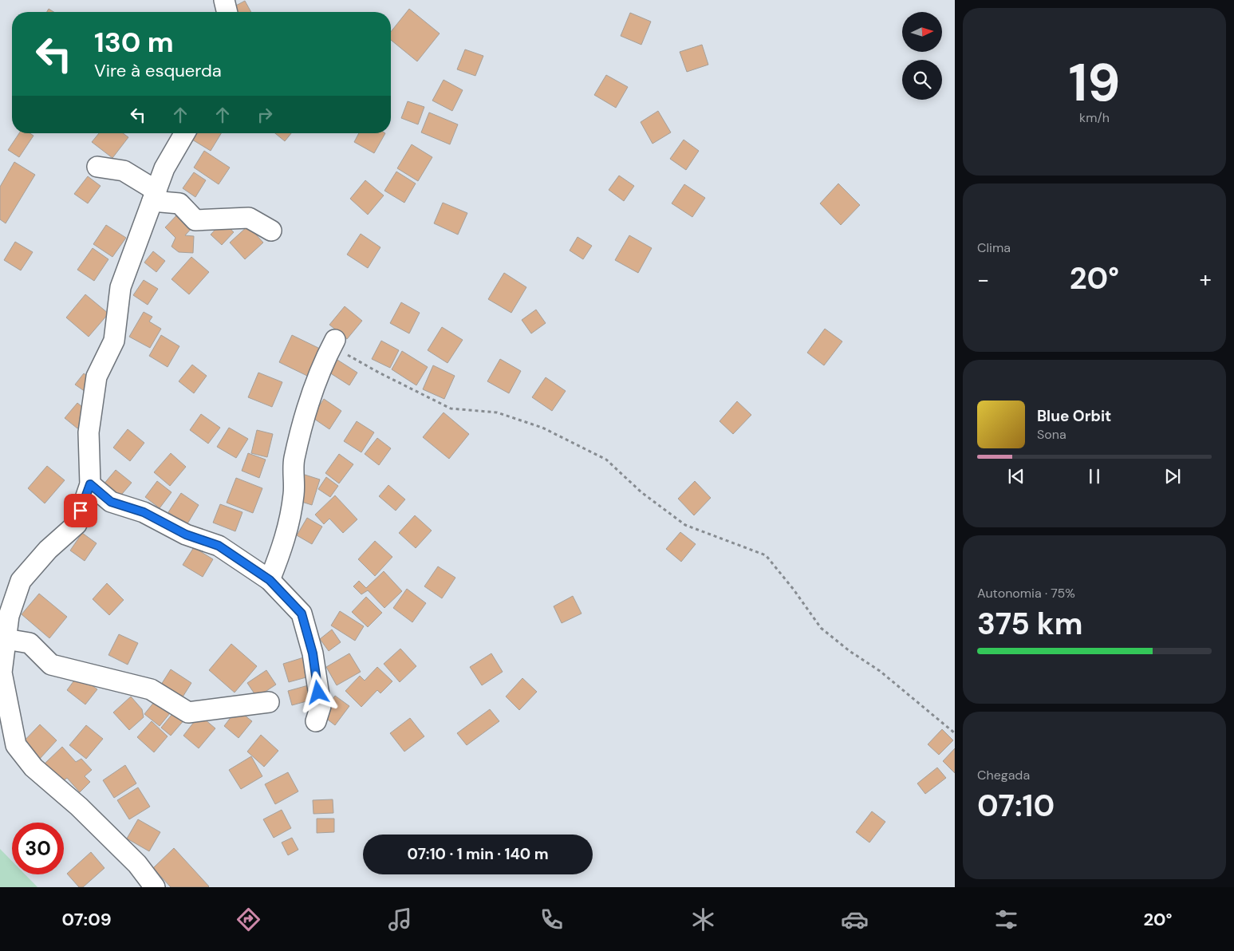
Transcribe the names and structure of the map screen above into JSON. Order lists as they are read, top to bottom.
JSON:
{
  "north": "right",
  "page": {
    "tile": [
      ["19", "km/h"],
      "Clima",
      ["Autonomia · 75%", "375 km"],
      ["Chegada", "07:10"]
    ],
    "turn": ["130 m", "Vire à esquerda"],
    "heat": ["−", "20°", "+"],
    "song": ["Blue Orbit", "Sona"],
    "limit": "30",
    "trip": "07:10 · 1 min · 140 m",
    "tabs": ["07:09", "20°"]
  }
}
